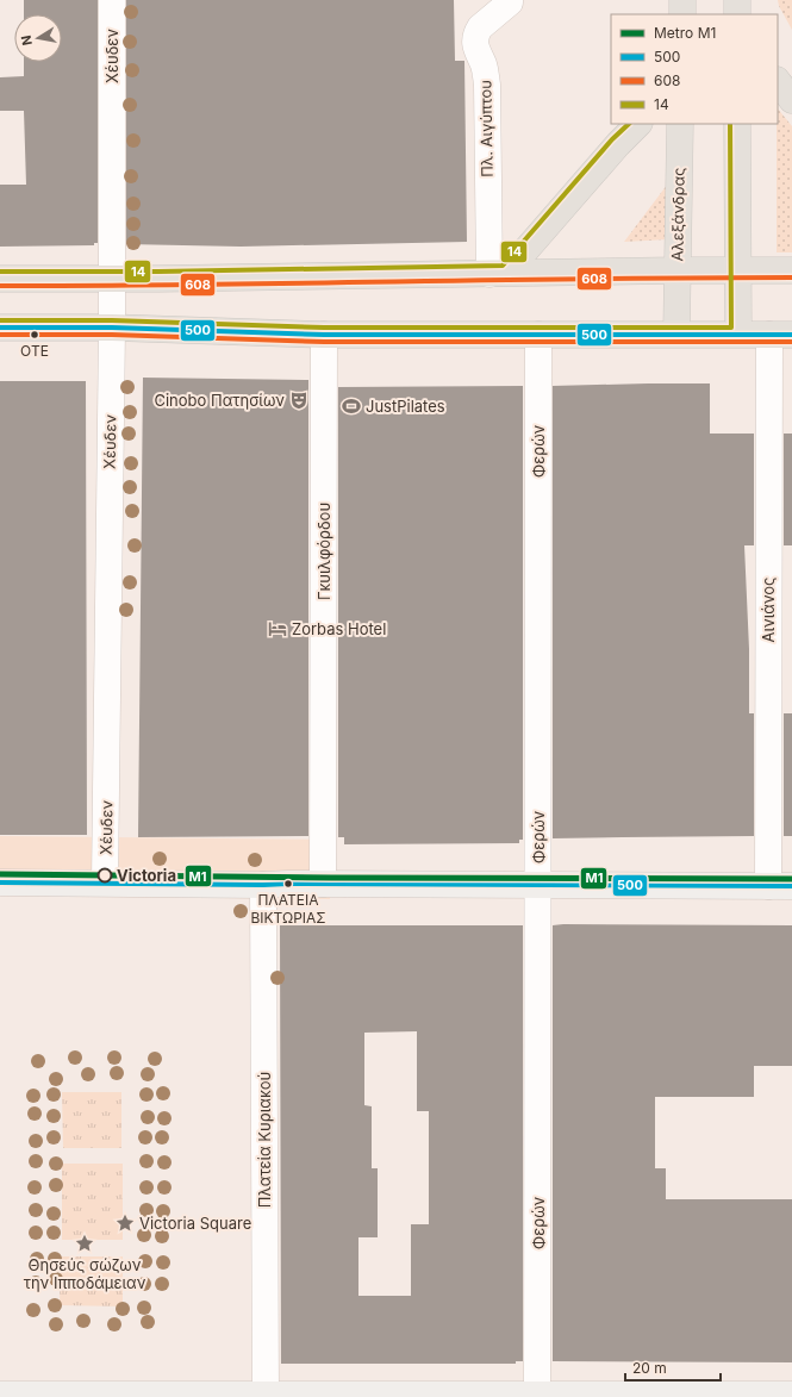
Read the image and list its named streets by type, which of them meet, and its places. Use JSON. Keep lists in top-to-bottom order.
{
  "streets": {
    "main road": ["Αλεξάνδρας"],
    "street": [
      "Χέυδεν",
      "Πλ. Αιγύπτου",
      "Φερών",
      "Γκυιλφόρδου",
      "Αινιάνος",
      "Πλατεία Κυριακού"
    ]
  },
  "places": {
    "other": ["ΟΤΕ", "Victoria", "ΠΛΑΤΕΙΑ ΒΙΚΤΩΡΙΑΣ"],
    "theatre": ["Cinobo Πατησίων"],
    "sports": ["JustPilates"],
    "hotel": ["Zorbas Hotel"],
    "place": ["Victoria Square", "Θησεύς σώζων την Ιπποδάμειαν"]
  },
  "lines": [
    "transit line 14",
    "transit line 608",
    "transit line 500",
    "metro line Μ1"
  ],
  "legend": [
    "Metro Μ1",
    "500",
    "608",
    "14"
  ],
  "scale_bar": "20 m",
  "north": "left"
}
